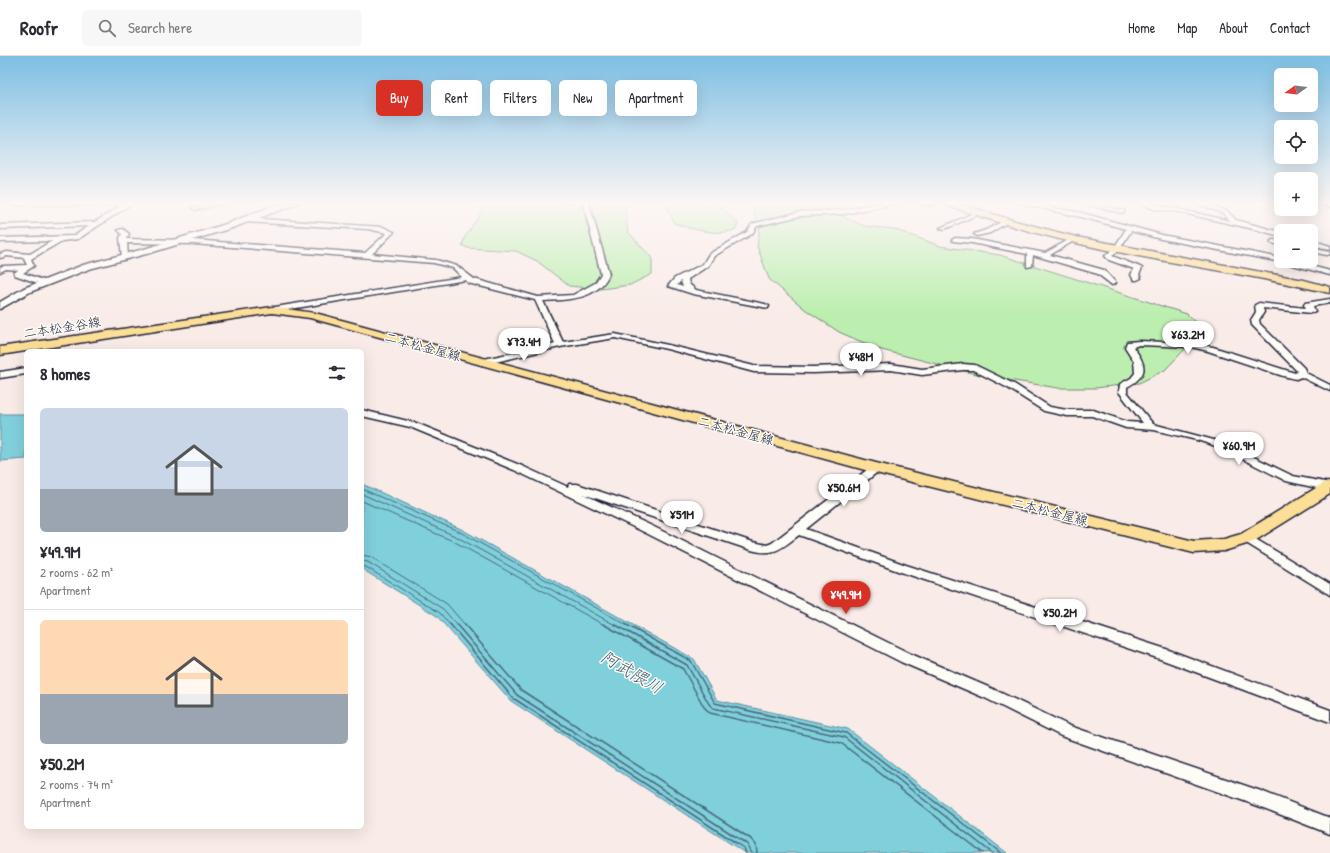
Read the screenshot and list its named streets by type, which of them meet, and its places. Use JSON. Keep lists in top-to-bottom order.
{
  "streets": {
    "main road": ["二本松金谷線", "二本松金屋線"]
  },
  "crossings": [
    ["二本松金谷線", "二本松金屋線"]
  ],
  "water": ["阿武隈川"],
  "north": "left",
  "page": {
    "header": "Roofr",
    "search": "Search here",
    "nav": [
      "Home",
      "Map",
      "About",
      "Contact"
    ],
    "map_buttons": ["+", "−"],
    "chip": [
      "Buy",
      "Rent",
      "Filters",
      "New",
      "Apartment"
    ],
    "price": [
      "¥63.2M",
      "¥73.4M",
      "¥48M",
      "¥60.9M",
      "¥50.6M",
      "¥51M",
      "¥49.9M",
      "¥50.2M"
    ],
    "heading": "8 homes",
    "list": [
      {
        "name": "¥49.9M",
        "note": "2 rooms · 62 m² · Apartment"
      },
      {
        "name": "¥50.2M",
        "note": "2 rooms · 74 m² · Apartment"
      }
    ]
  }
}
